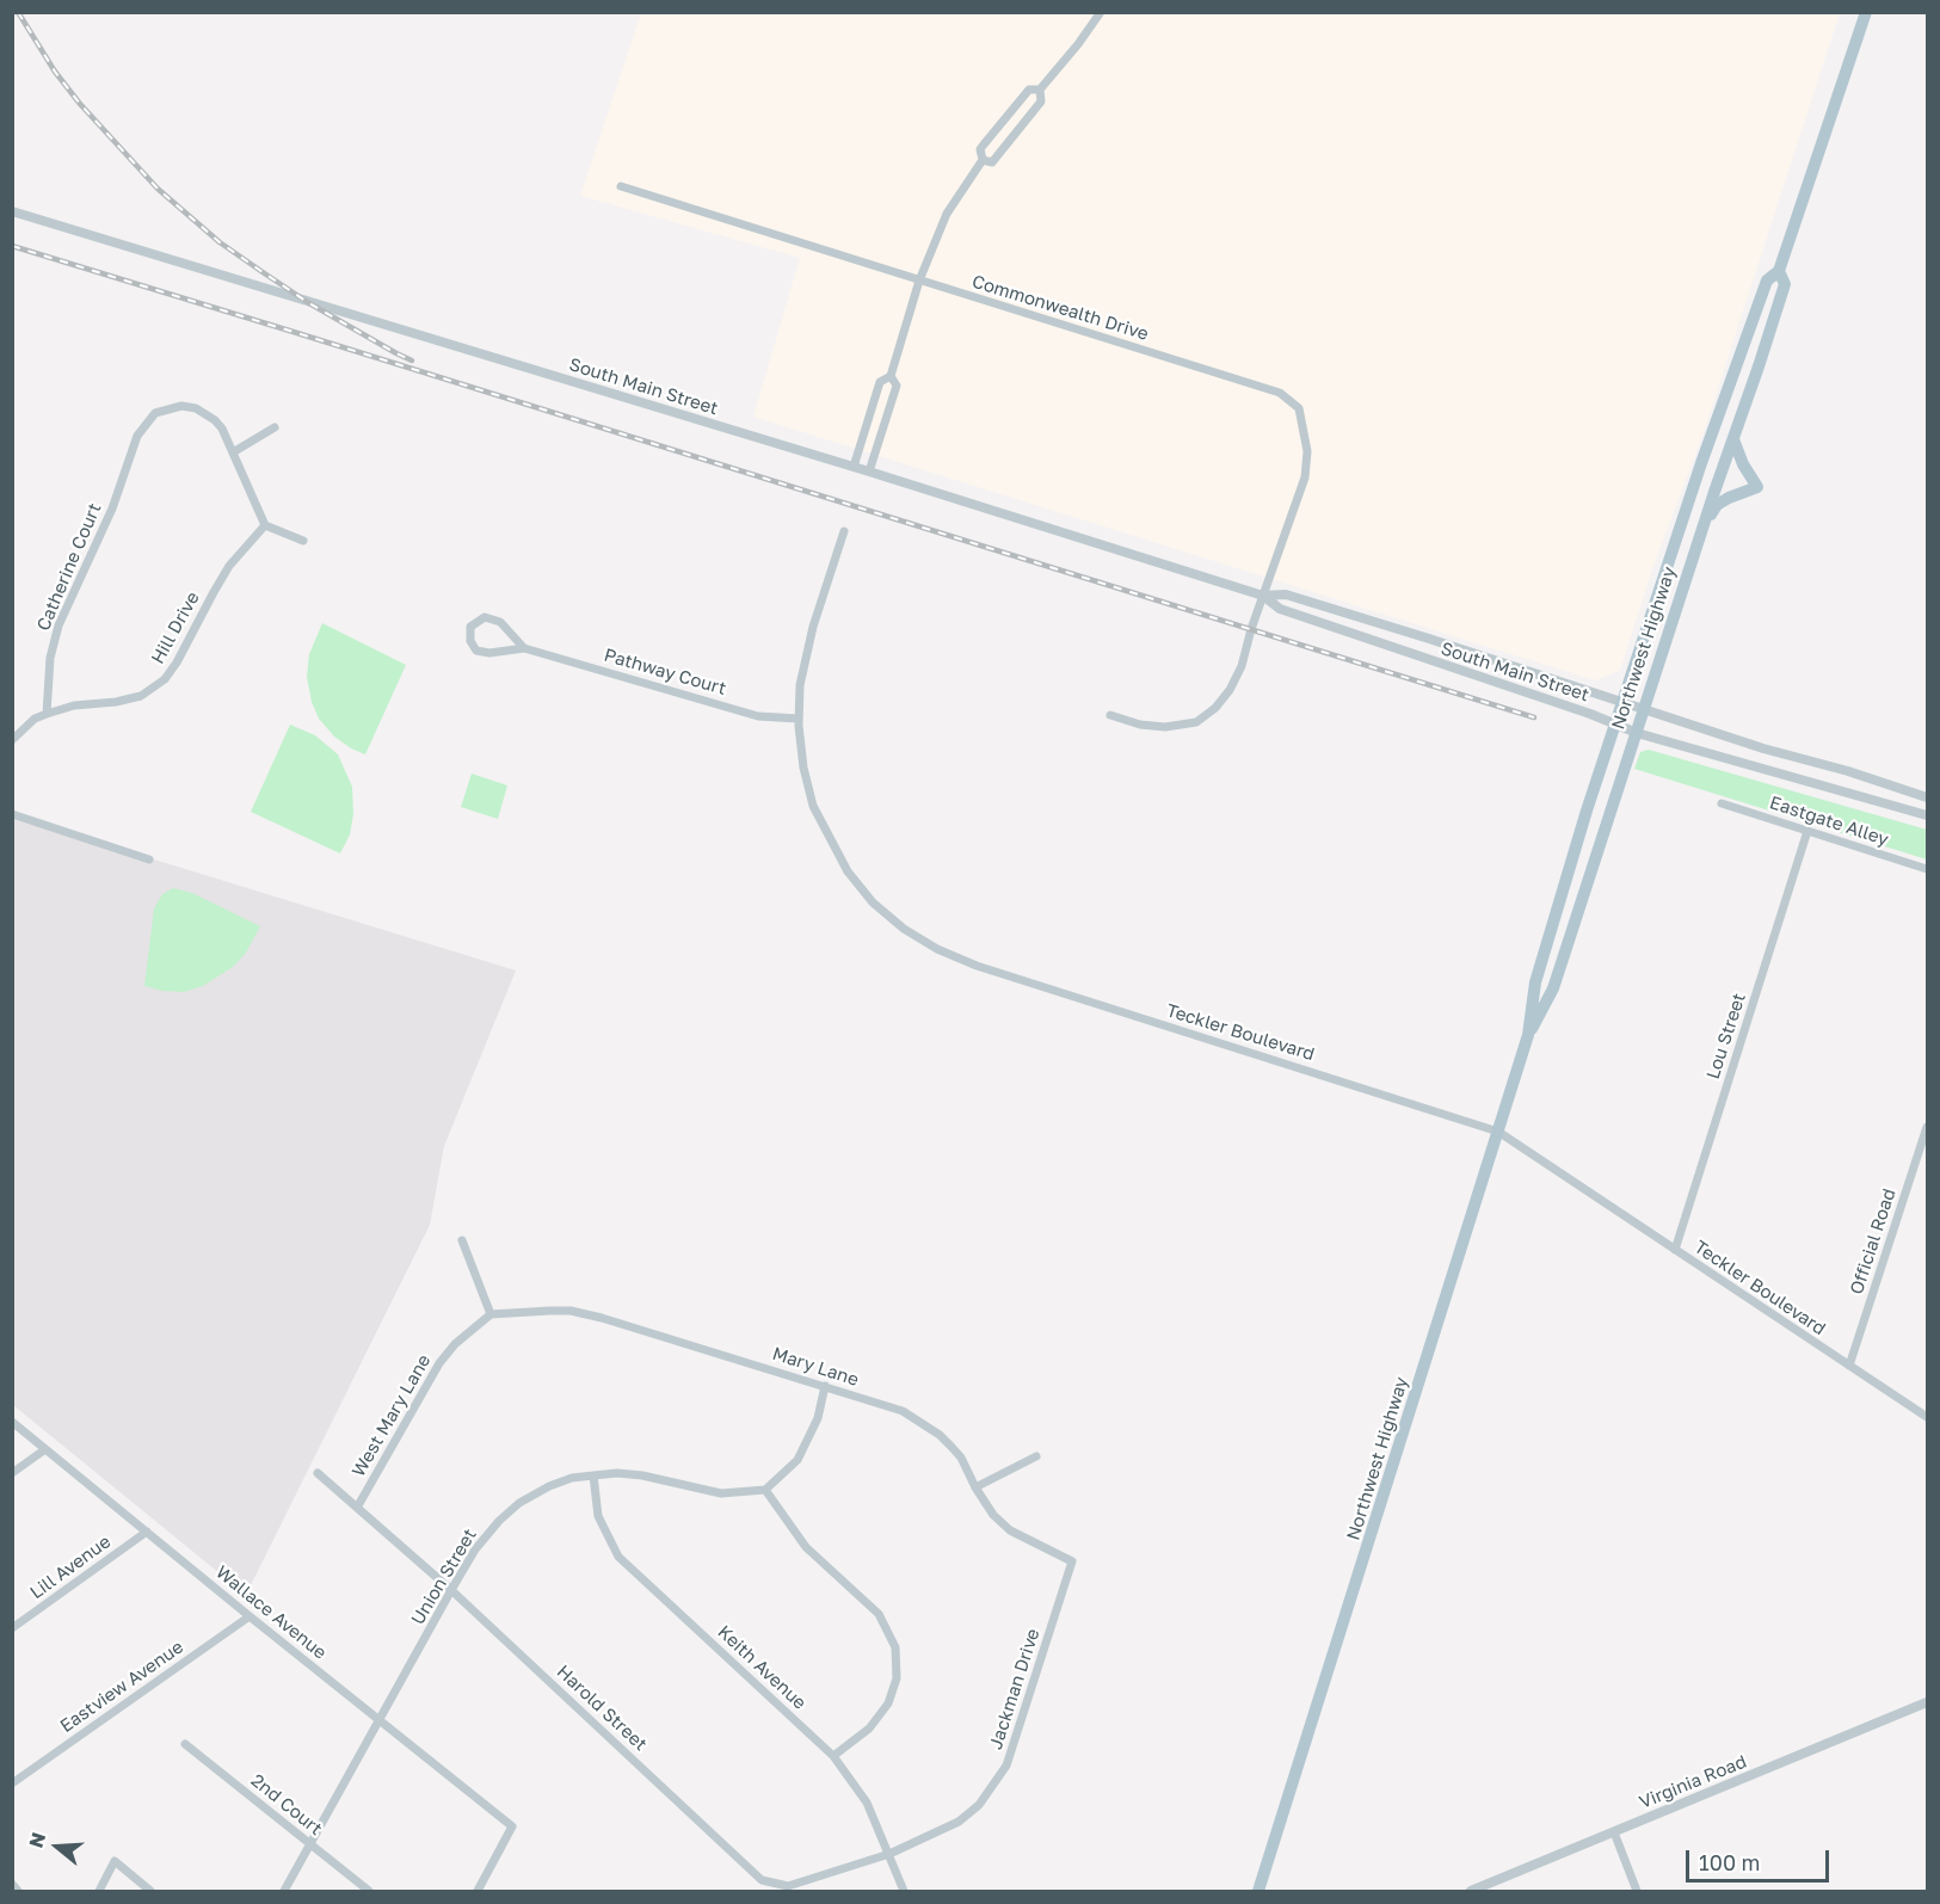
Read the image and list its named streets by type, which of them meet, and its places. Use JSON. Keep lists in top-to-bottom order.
{
  "streets": {
    "main road": ["Northwest Highway"],
    "street": [
      "Commonwealth Drive",
      "South Main Street",
      "Catherine Court",
      "Hill Drive",
      "Pathway Court",
      "Eastgate Alley",
      "Teckler Boulevard",
      "Lou Street",
      "Official Road",
      "Mary Lane",
      "West Mary Lane",
      "Lill Avenue",
      "Union Street",
      "Wallace Avenue",
      "Keith Avenue",
      "Eastview Avenue",
      "Jackman Drive",
      "Harold Street",
      "Virginia Road",
      "2nd Court"
    ]
  },
  "crossings": [
    ["Commonwealth Drive", "South Main Street"],
    ["South Main Street", "Northwest Highway"],
    ["Catherine Court", "Hill Drive"],
    ["Northwest Highway", "Teckler Boulevard"],
    ["Pathway Court", "Teckler Boulevard"],
    ["Eastgate Alley", "Lou Street"],
    ["Teckler Boulevard", "Lou Street"],
    ["Teckler Boulevard", "Official Road"],
    ["Mary Lane", "West Mary Lane"],
    ["Mary Lane", "Jackman Drive"],
    ["West Mary Lane", "Harold Street"],
    ["Lill Avenue", "Wallace Avenue"],
    ["Union Street", "Wallace Avenue"],
    ["Union Street", "Keith Avenue"],
    ["Union Street", "Harold Street"],
    ["Union Street", "2nd Court"],
    ["Wallace Avenue", "Eastview Avenue"],
    ["Keith Avenue", "Jackman Drive"],
    ["Keith Avenue", "Harold Street"],
    ["Jackman Drive", "Harold Street"]
  ],
  "scale_bar": "100 m",
  "north": "left"
}
